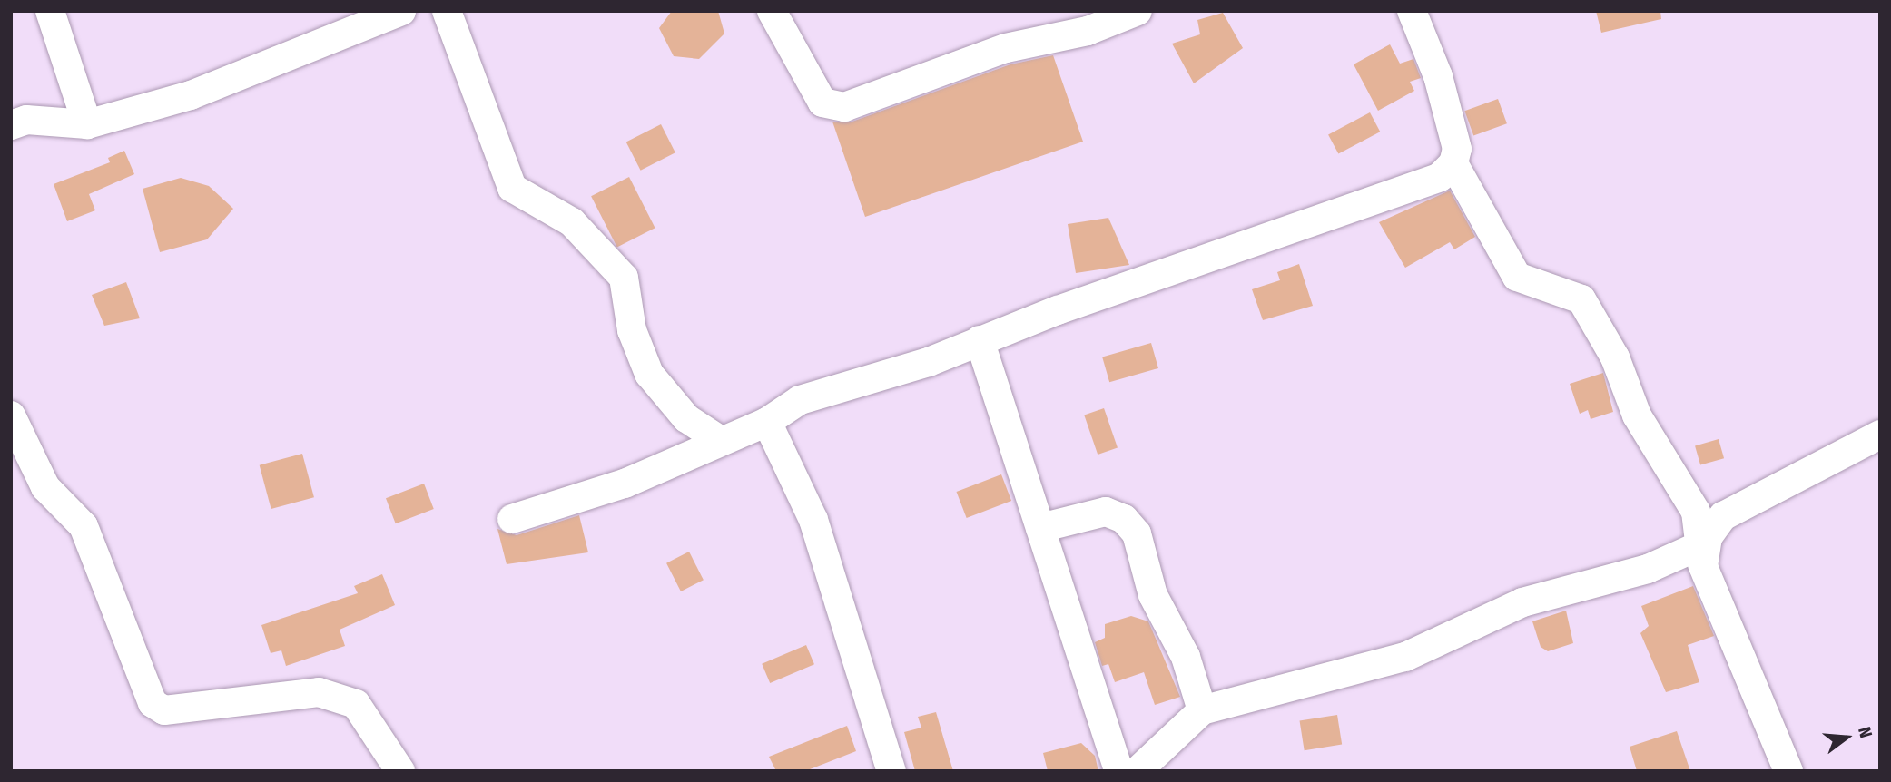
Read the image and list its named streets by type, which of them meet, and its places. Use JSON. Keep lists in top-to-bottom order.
{
  "north": "right"
}
